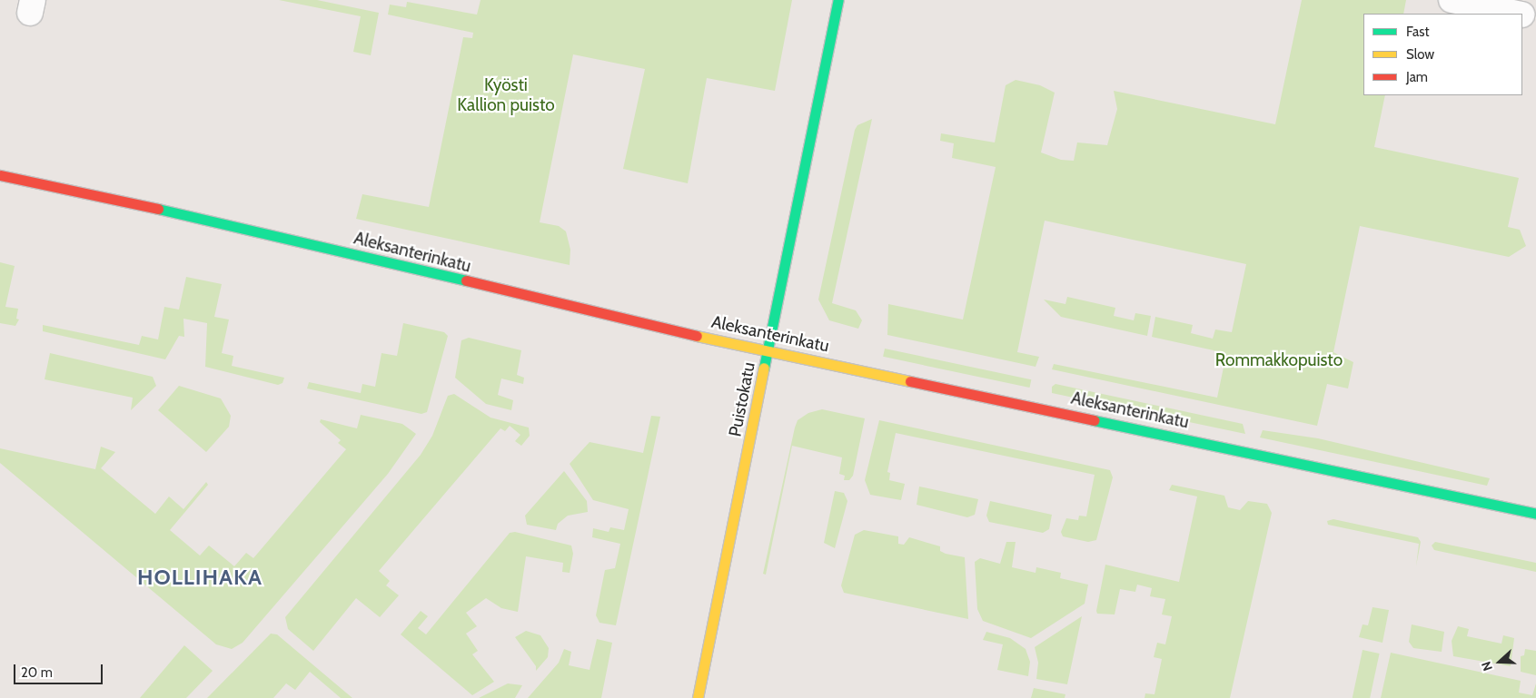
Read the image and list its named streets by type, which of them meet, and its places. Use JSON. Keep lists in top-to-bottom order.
{
  "streets": {
    "main road": ["Aleksanterinkatu", "Puistokatu"]
  },
  "crossings": [
    ["Aleksanterinkatu", "Puistokatu"]
  ],
  "districts": ["HOLLIHAKA"],
  "parks": ["Kyösti Kallion puisto", "Rommakkopuisto"],
  "legend": ["Fast", "Slow", "Jam"],
  "scale_bar": "20 m",
  "north": "left"
}
